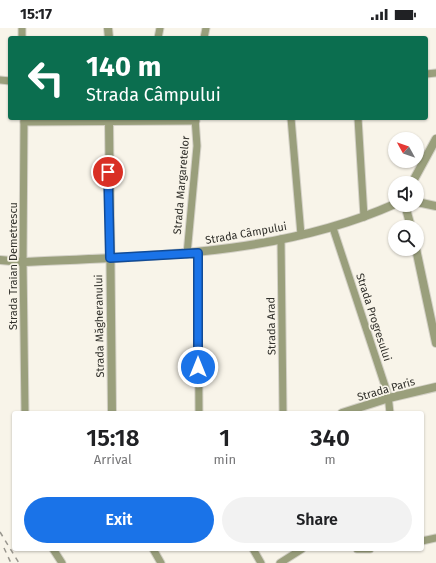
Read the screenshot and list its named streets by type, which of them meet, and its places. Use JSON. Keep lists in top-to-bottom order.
{
  "streets": {
    "street": [
      "Strada Margaretelor",
      "Strada Câmpului",
      "Strada Traian Demetrescu",
      "Strada Progresului",
      "Strada Măgheranului",
      "Strada Arad",
      "Strada Paris"
    ]
  },
  "crossings": [
    ["Strada Margaretelor", "Strada Câmpului"],
    ["Strada Câmpului", "Strada Traian Demetrescu"],
    ["Strada Câmpului", "Strada Progresului"],
    ["Strada Câmpului", "Strada Măgheranului"],
    ["Strada Câmpului", "Strada Arad"],
    ["Strada Progresului", "Strada Paris"]
  ],
  "north": "top left",
  "page": {
    "status": "15:17",
    "turn": ["140 m", "Strada Câmpului"],
    "eta": [
      "15:18",
      "Arrival",
      "1",
      "min",
      "340",
      "m"
    ],
    "buttons": ["Exit", "Share"]
  }
}
